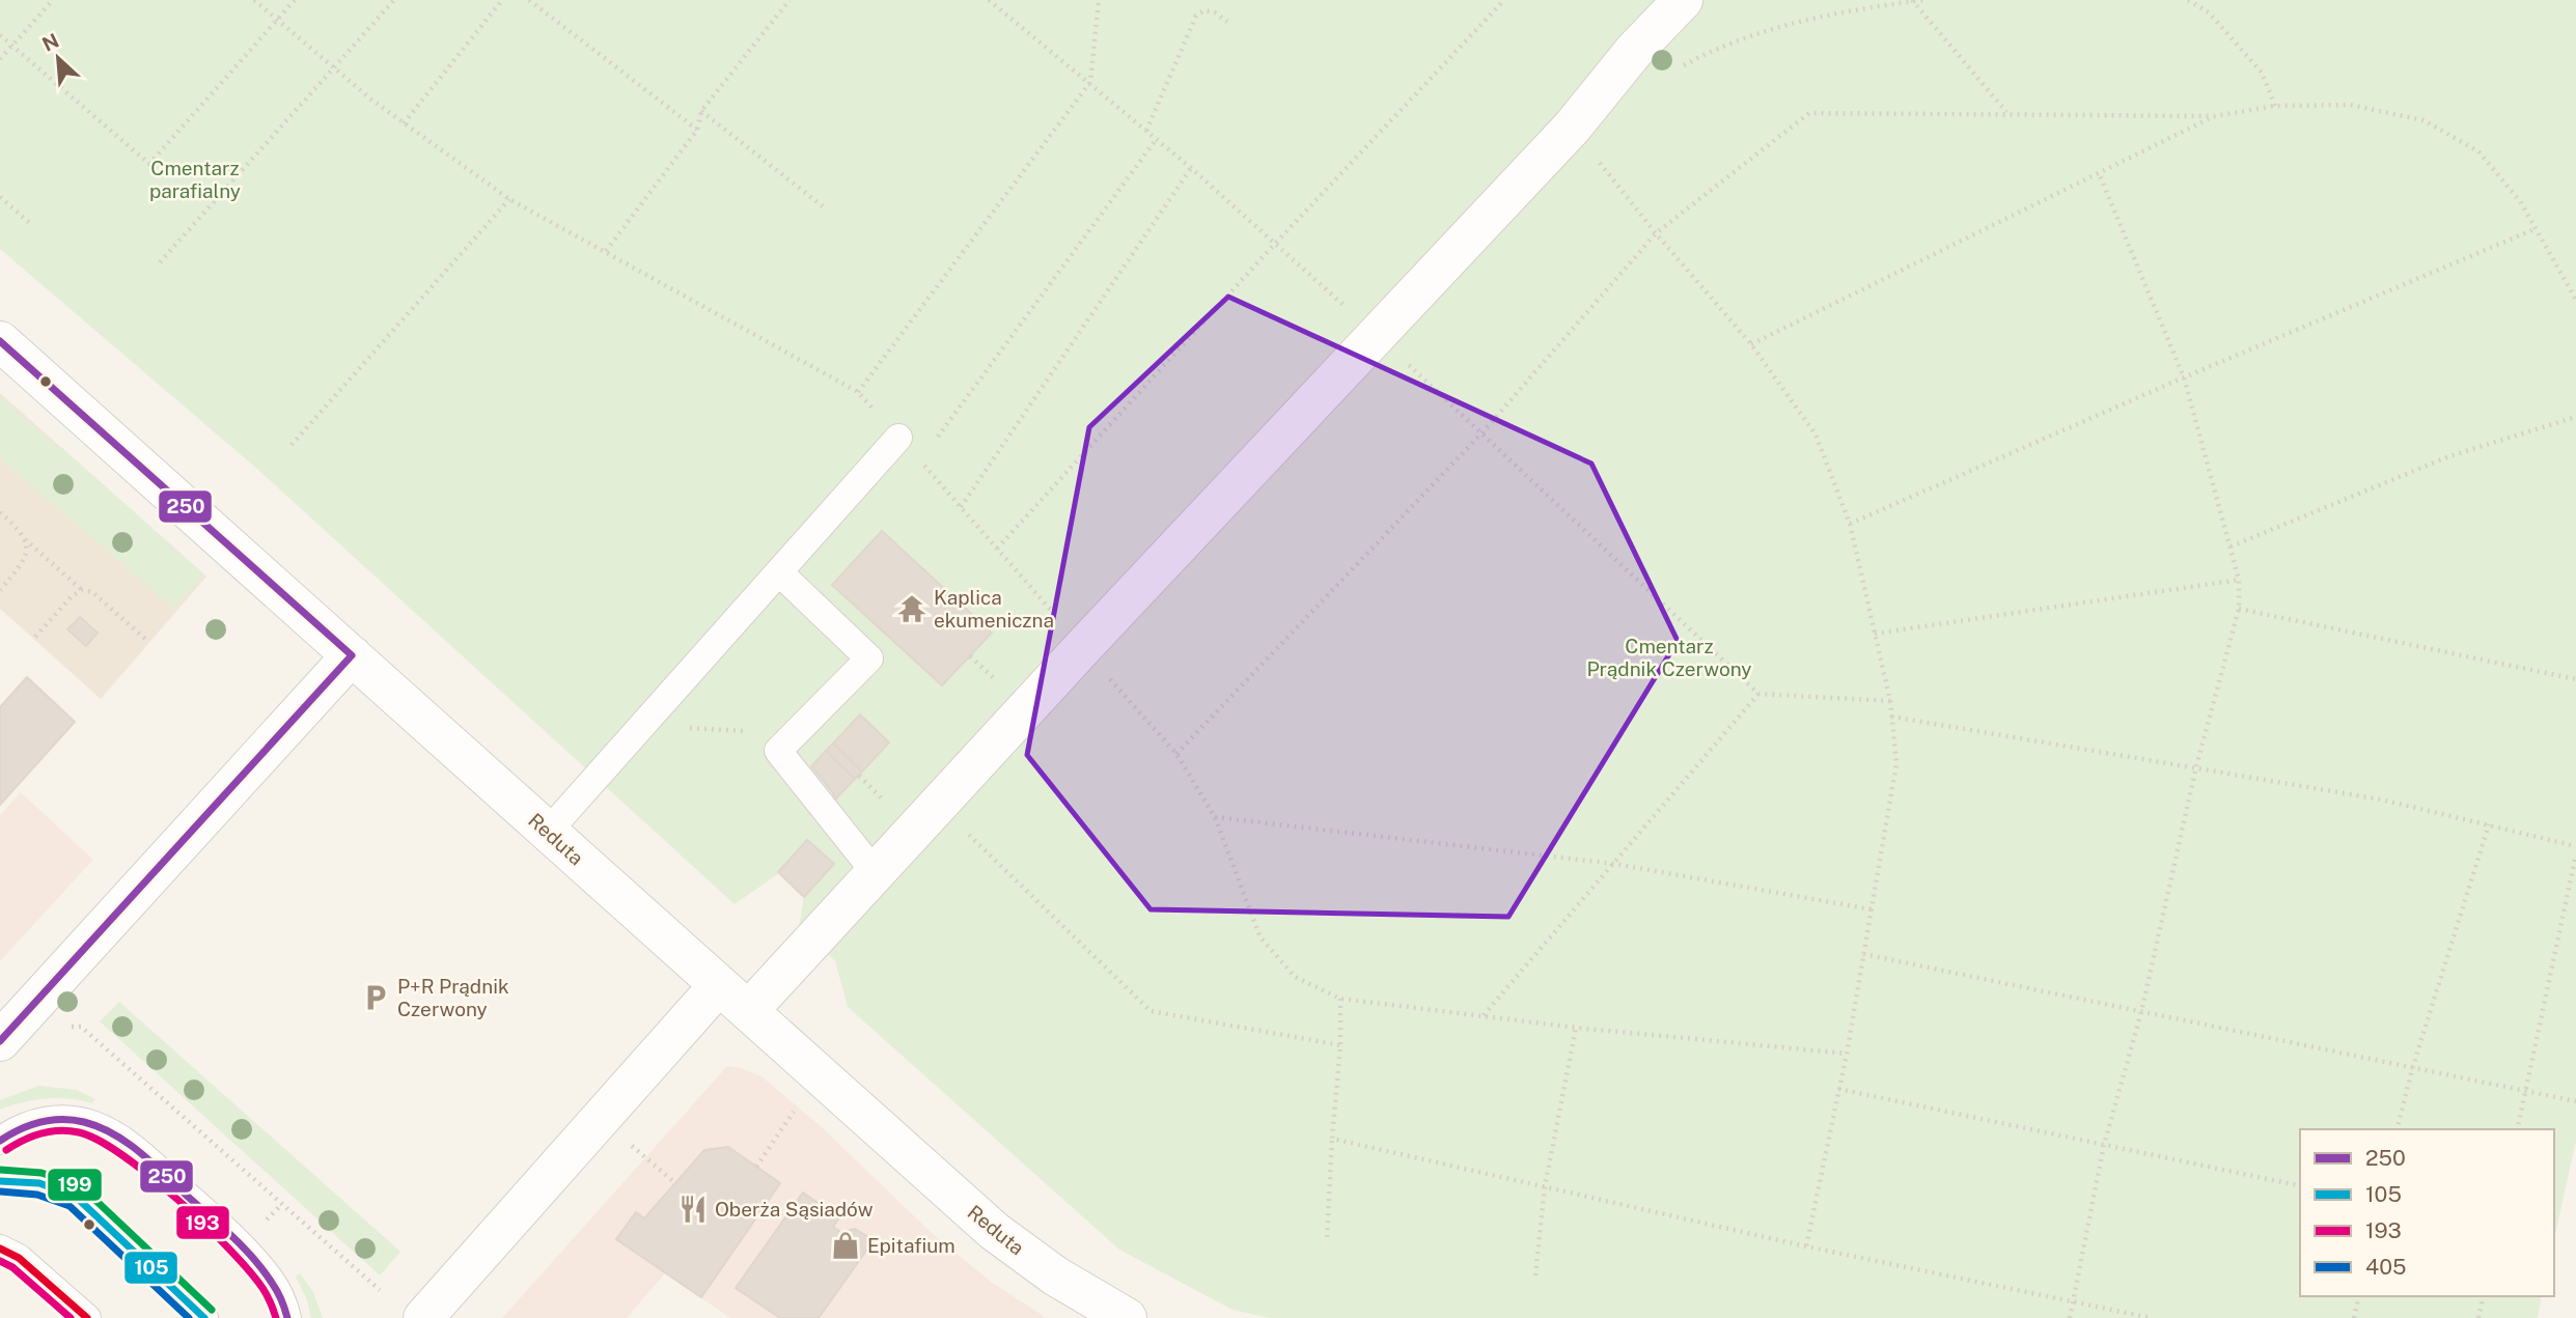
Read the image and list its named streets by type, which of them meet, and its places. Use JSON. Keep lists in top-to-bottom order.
{
  "streets": {
    "street": ["Reduta"]
  },
  "parks": ["Cmentarz parafialny", "Cmentarz Prądnik Czerwony"],
  "places": {
    "temple": ["Kaplica ekumeniczna"],
    "parking": ["P+R Prądnik Czerwony"],
    "restaurant": ["Oberża Sąsiadów"],
    "shop": ["Epitafium"]
  },
  "lines": [
    "transit line 250",
    "transit line 193",
    "transit line 199",
    "transit line 105",
    "transit line 405"
  ],
  "legend": [
    "250",
    "105",
    "193",
    "405"
  ],
  "north": "top left"
}
